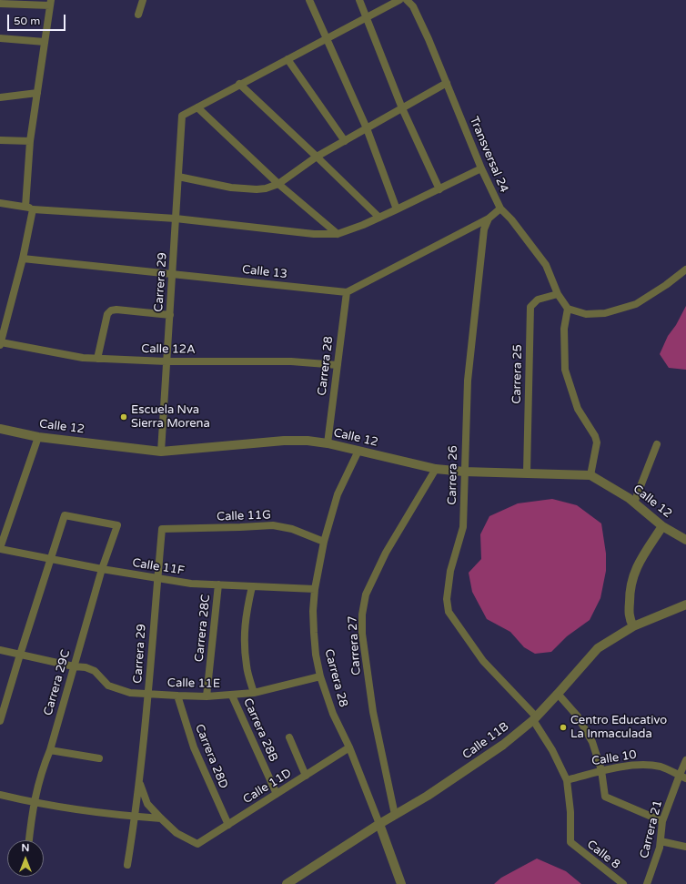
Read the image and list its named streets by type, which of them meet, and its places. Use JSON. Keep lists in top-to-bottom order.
{
  "streets": {
    "street": [
      "Transversal 24",
      "Calle 13",
      "Carrera 29",
      "Calle 12A",
      "Carrera 28",
      "Carrera 25",
      "Calle 12",
      "Carrera 26",
      "Calle 11G",
      "Calle 11F",
      "Carrera 28C",
      "Carrera 27",
      "Carrera 29C",
      "Calle 11E",
      "Carrera 28B",
      "Calle 11B",
      "Carrera 28D",
      "Calle 10",
      "Calle 11D",
      "Carrera 21",
      "Calle 8"
    ]
  },
  "crossings": [
    ["Transversal 24", "Carrera 25"],
    ["Calle 13", "Carrera 29"],
    ["Calle 13", "Carrera 28"],
    ["Carrera 29", "Calle 12A"],
    ["Carrera 29", "Calle 12"],
    ["Carrera 29", "Calle 11G"],
    ["Carrera 29", "Calle 11F"],
    ["Carrera 29", "Calle 11E"],
    ["Carrera 29", "Calle 11D"],
    ["Calle 12A", "Carrera 28"],
    ["Carrera 28", "Calle 12"],
    ["Carrera 28", "Calle 11G"],
    ["Carrera 28", "Calle 11F"],
    ["Carrera 28", "Calle 11E"],
    ["Carrera 28", "Calle 11B"],
    ["Carrera 28", "Calle 11D"],
    ["Carrera 25", "Calle 12"],
    ["Calle 12", "Carrera 26"],
    ["Calle 12", "Carrera 27"],
    ["Carrera 26", "Calle 11B"],
    ["Carrera 26", "Calle 10"],
    ["Carrera 26", "Calle 8"],
    ["Calle 11F", "Carrera 28C"],
    ["Calle 11F", "Carrera 29C"],
    ["Calle 11F", "Carrera 28B"],
    ["Carrera 28C", "Calle 11E"],
    ["Carrera 27", "Calle 11B"],
    ["Carrera 29C", "Calle 11E"],
    ["Calle 11E", "Carrera 28B"],
    ["Calle 11E", "Carrera 28D"],
    ["Carrera 28B", "Calle 11D"],
    ["Carrera 28D", "Calle 11D"],
    ["Calle 10", "Carrera 21"]
  ],
  "places": ["Escuela Nva Sierra Morena", "Centro Educativo La Inmaculada"],
  "scale_bar": "50 m",
  "north": "top"
}
